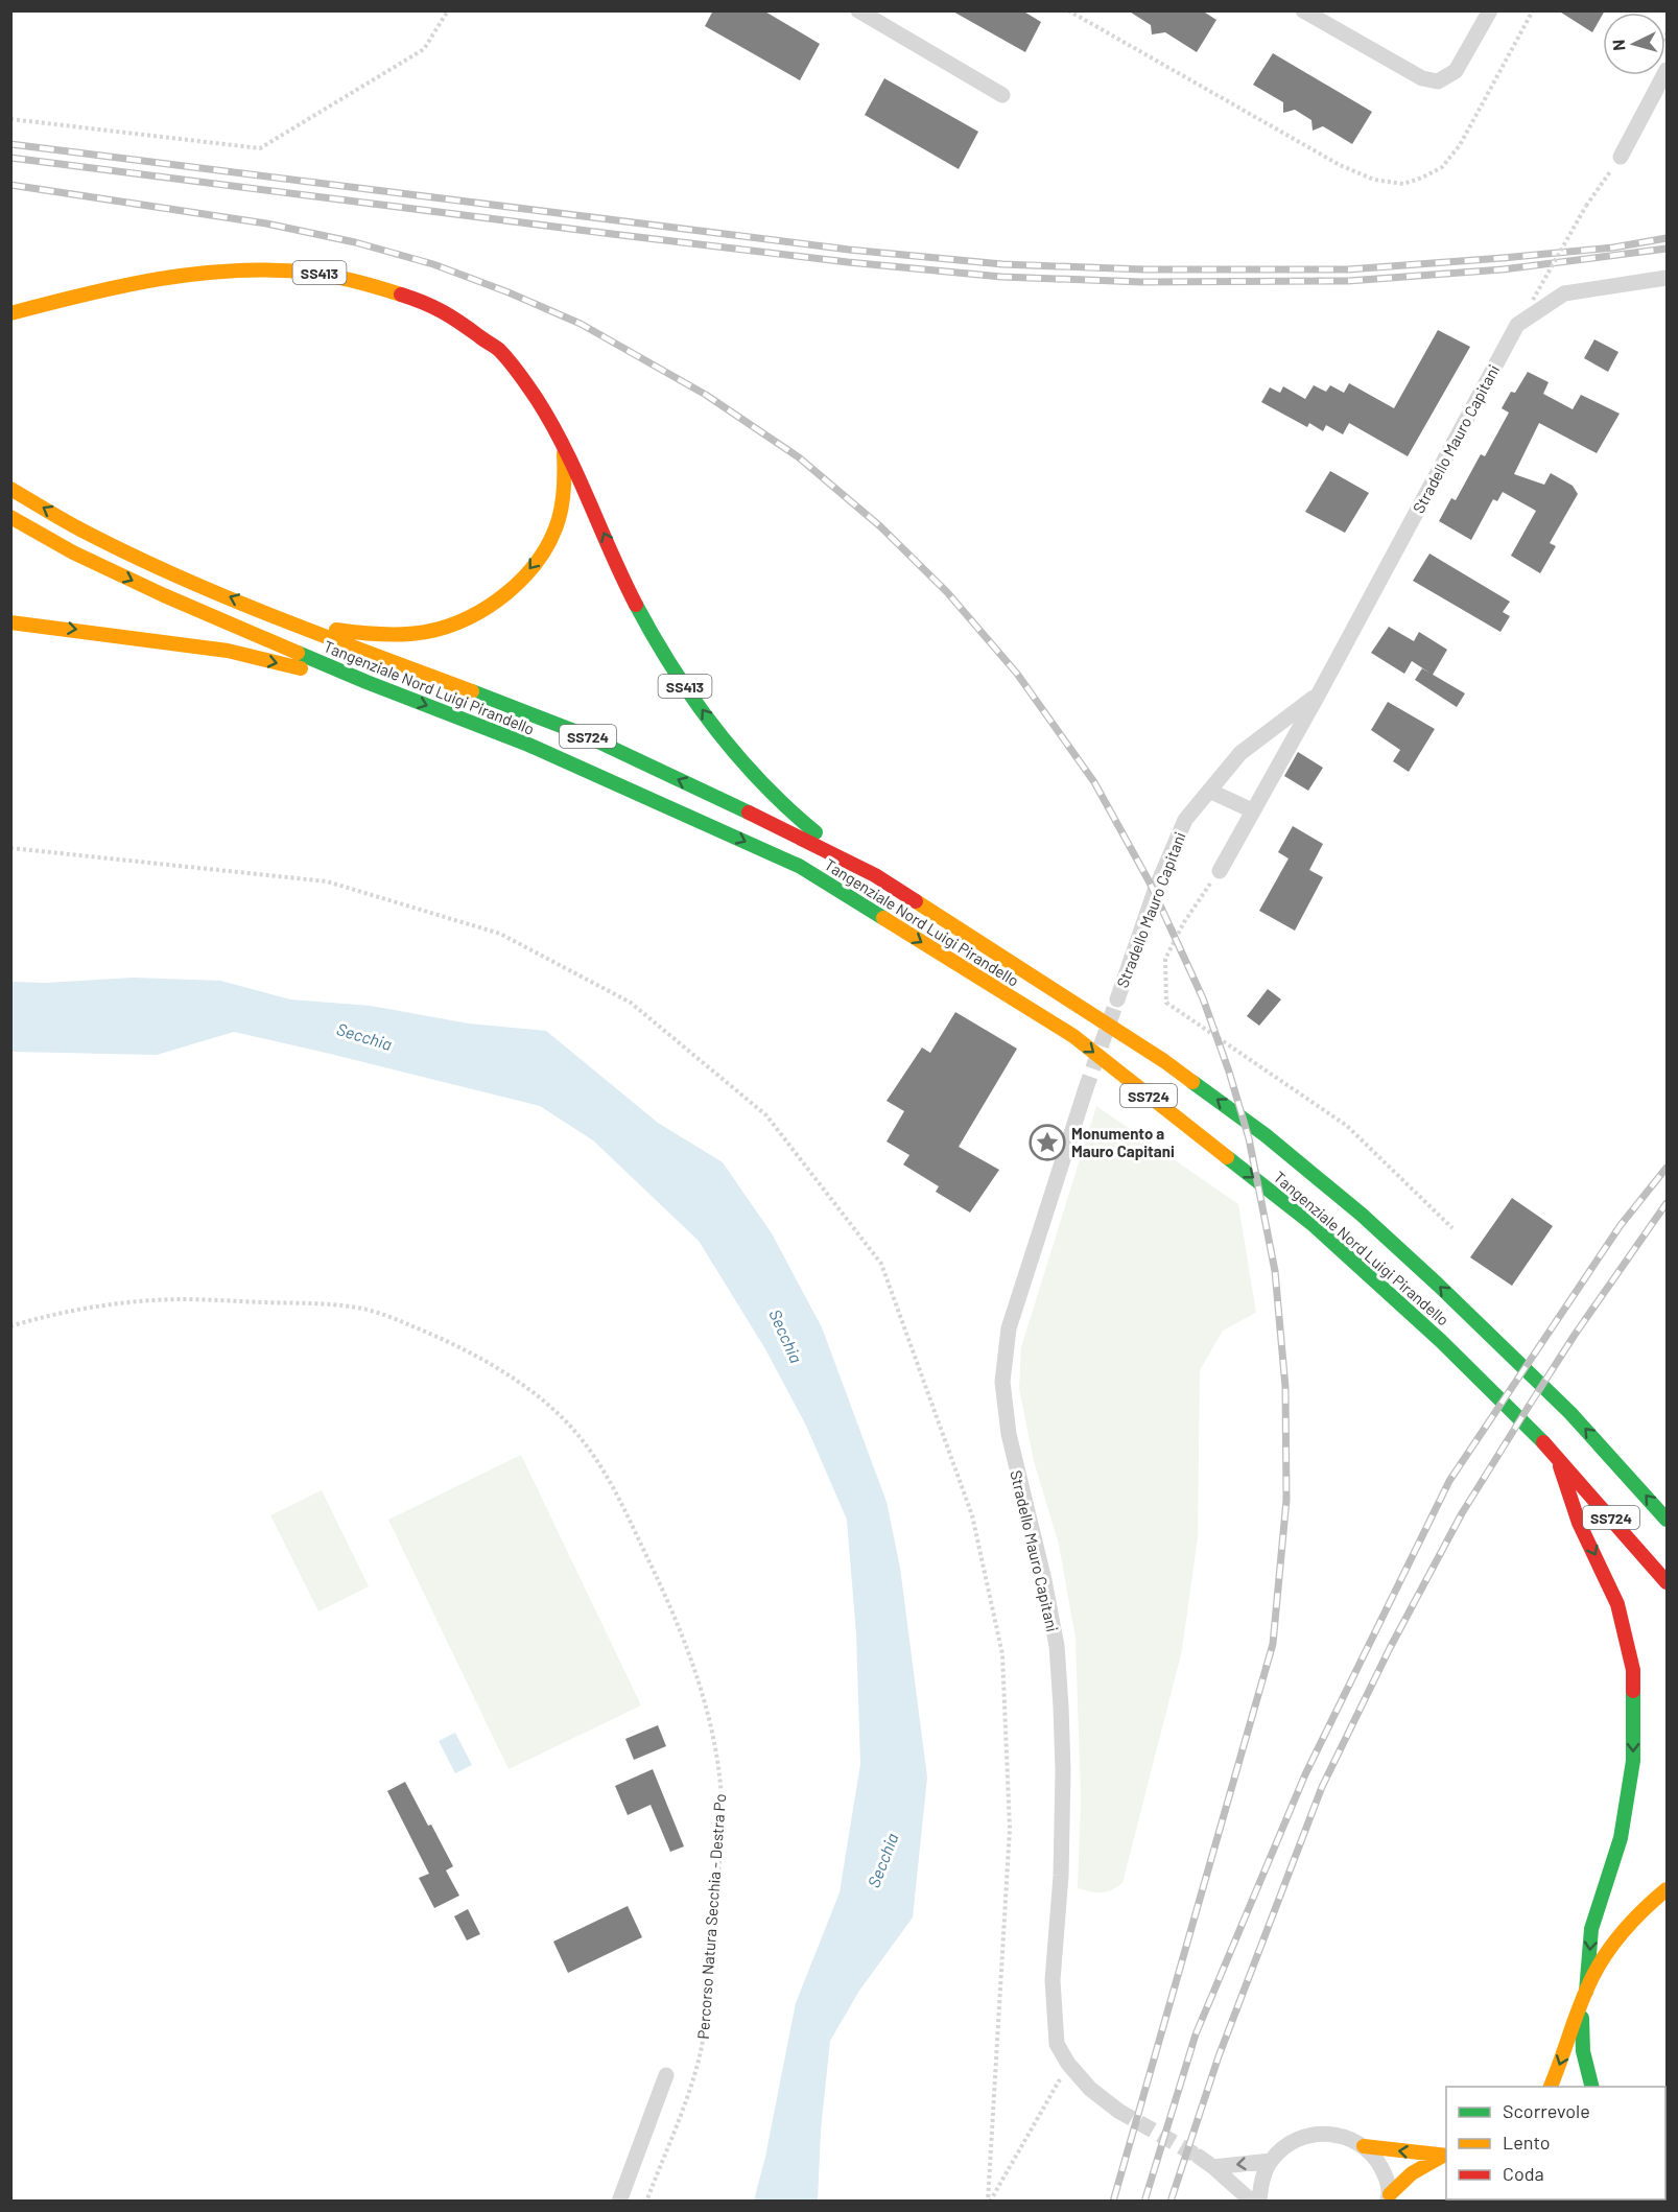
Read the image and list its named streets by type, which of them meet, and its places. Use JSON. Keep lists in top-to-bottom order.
{
  "streets": {
    "main road": ["SS413", "Tangenziale Nord Luigi Pirandello", "SS724"],
    "street": ["Stradello Mauro Capitani"],
    "path": ["Percorso Natura Secchia - Destra Po"]
  },
  "crossings": [
    ["SS413", "Tangenziale Nord Luigi Pirandello"]
  ],
  "water": ["Secchia"],
  "places": {
    "place": ["Monumento a Mauro Capitani"]
  },
  "legend": ["Scorrevole", "Lento", "Coda"],
  "north": "left"
}
